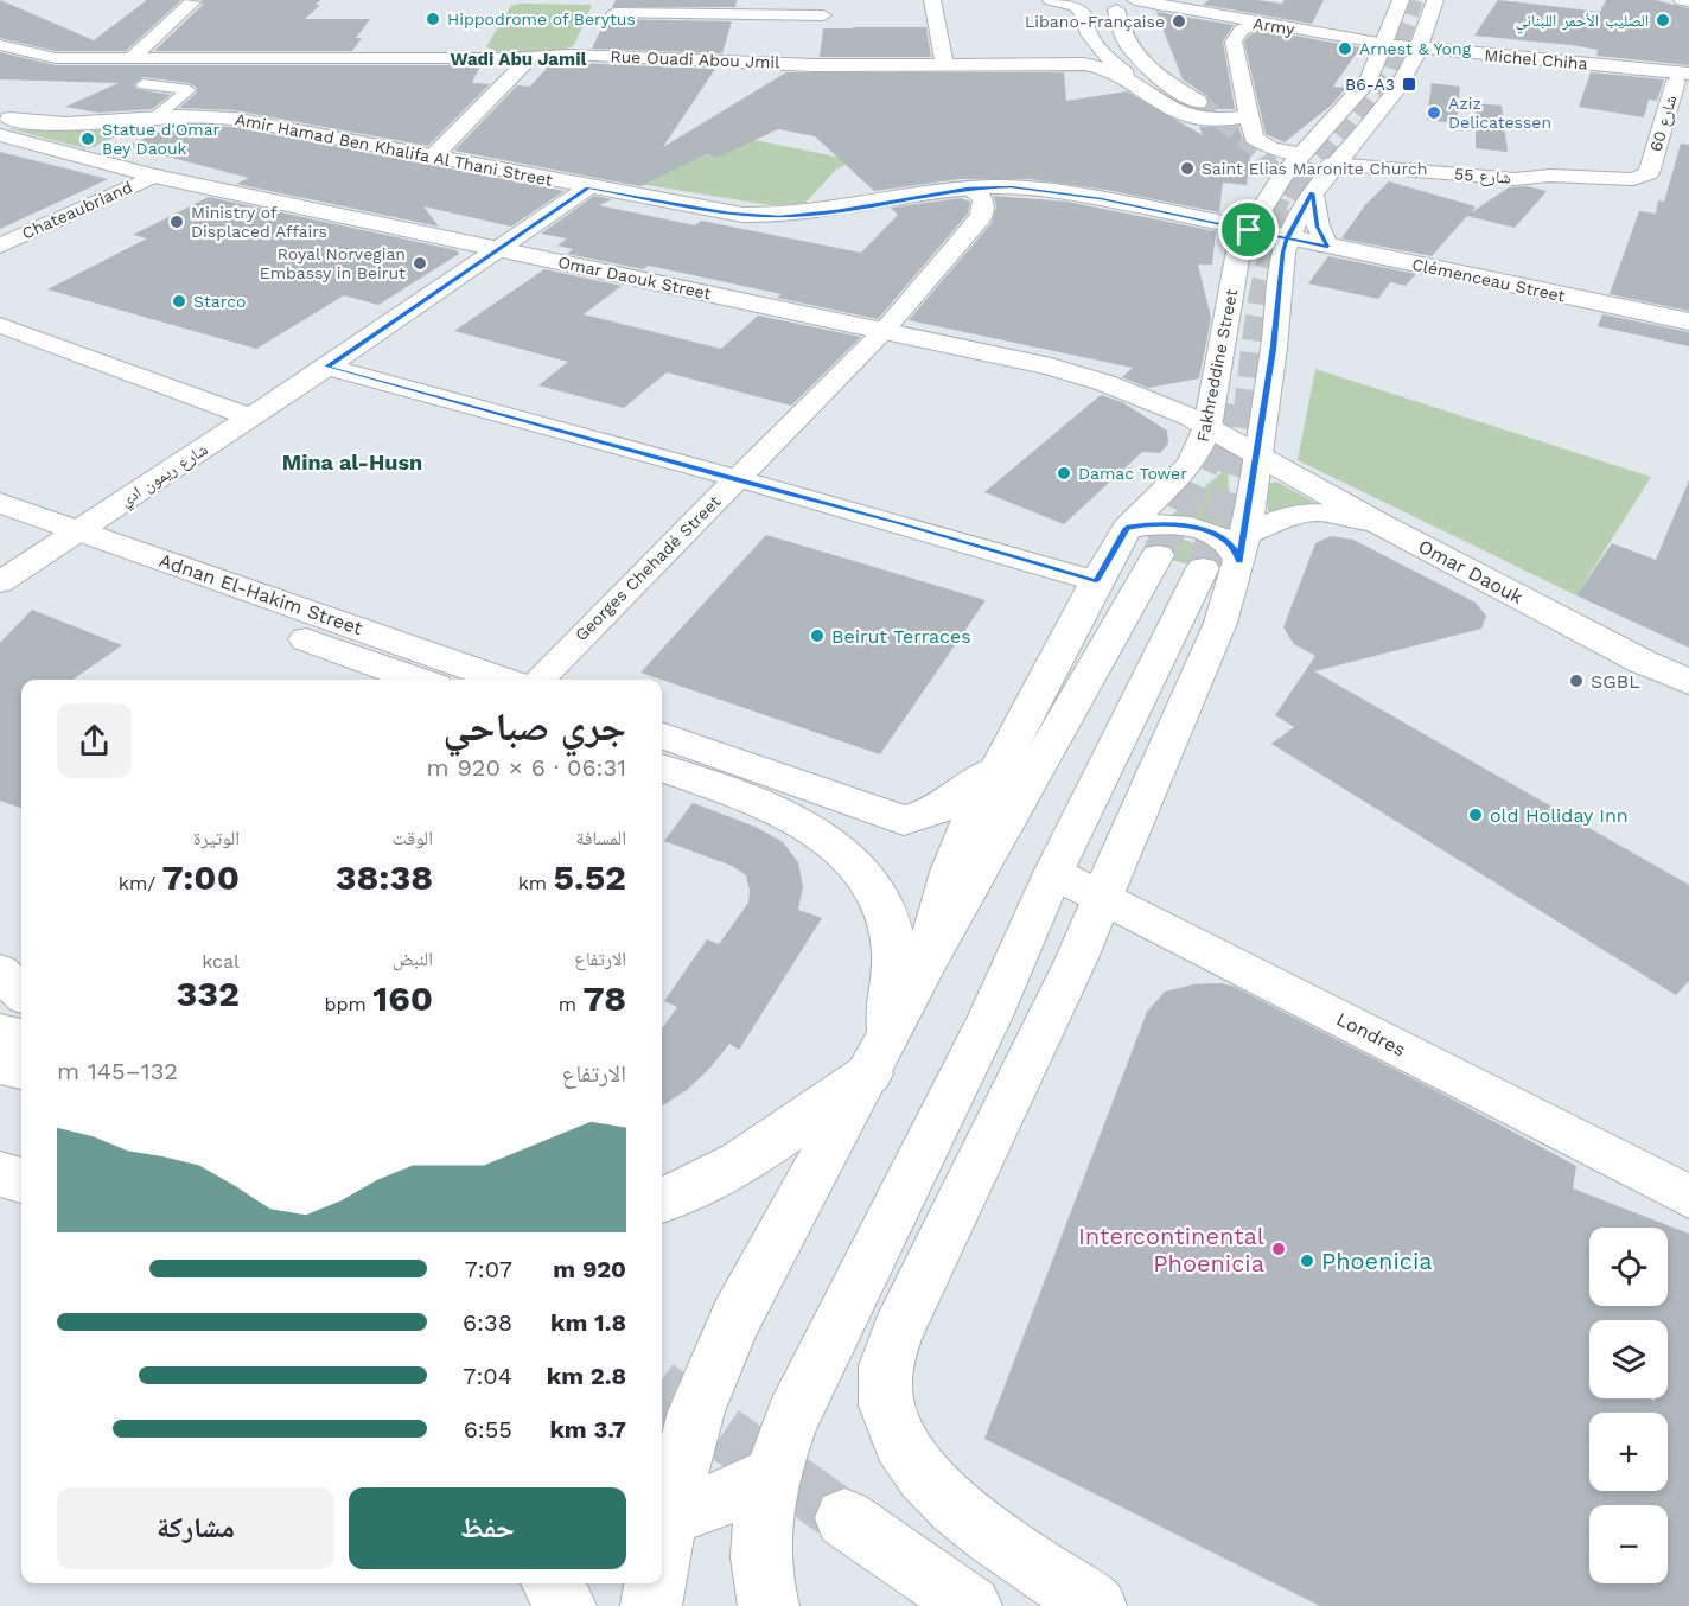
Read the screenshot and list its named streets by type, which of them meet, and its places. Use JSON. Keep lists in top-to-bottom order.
{
  "streets": {
    "main road": [
      "Michel Chiha",
      "Amir Hamad Ben Khalifa Al Thani Street",
      "Omar Daouk Street",
      "Clémenceau Street",
      "Fakhreddine Street",
      "Omar Daouk",
      "Adnan El-Hakim Street"
    ],
    "street": [
      "Army",
      "Rue Ouadi Abou Jmil",
      "شارع 60",
      "شارع 55",
      "Chateaubriand",
      "شارع ريمون ادي",
      "Georges Chehadé Street",
      "Londres"
    ]
  },
  "crossings": [
    ["Army", "Michel Chiha"],
    ["Army", "Fakhreddine Street"],
    ["Michel Chiha", "شارع 60"],
    ["Michel Chiha", "Fakhreddine Street"],
    ["شارع 60", "شارع 55"],
    ["Amir Hamad Ben Khalifa Al Thani Street", "Clémenceau Street"],
    ["Amir Hamad Ben Khalifa Al Thani Street", "Fakhreddine Street"],
    ["Amir Hamad Ben Khalifa Al Thani Street", "شارع ريمون ادي"],
    ["Amir Hamad Ben Khalifa Al Thani Street", "Georges Chehadé Street"],
    ["Chateaubriand", "Omar Daouk Street"],
    ["Omar Daouk Street", "Fakhreddine Street"],
    ["Omar Daouk Street", "شارع ريمون ادي"],
    ["Omar Daouk Street", "Georges Chehadé Street"],
    ["Omar Daouk Street", "Omar Daouk"],
    ["شارع ريمون ادي", "Adnan El-Hakim Street"]
  ],
  "districts": ["Wadi Abu Jamil", "Mina al-Husn"],
  "places": {
    "other": [
      "Hippodrome of Berytus",
      "الصليب الأحمر اللبناني",
      "Libano-Française",
      "Arnest & Yong",
      "Aziz Delicatessen",
      "Statue d'Omar Bey Daouk",
      "Saint Elias Maronite Church",
      "Ministry of Displaced Affairs",
      "Royal Norvegian Embassy in Beirut",
      "Starco",
      "Damac Tower",
      "Beirut Terraces",
      "SGBL",
      "old Holiday Inn",
      "Intercontinental Phoenicia",
      "Phoenicia"
    ],
    "transit": ["B6-A3"]
  },
  "page": {
    "heading": ["جري صباحي", "06:31 · 6 × 920 m"],
    "stats": [
      ["المسافة", "5.52 km"],
      ["الوقت", "38:38"],
      ["الوتيرة", "7:00 /km"],
      ["الارتفاع", "78 m"],
      ["النبض", "160 bpm"],
      ["kcal", "332"]
    ],
    "chart": ["الارتفاع", "132–145 m"],
    "map_buttons": ["+", "−"],
    "list": [
      {
        "name": "920 m",
        "note": "7:07"
      },
      {
        "name": "1.8 km",
        "note": "6:38"
      },
      {
        "name": "2.8 km",
        "note": "7:04"
      },
      {
        "name": "3.7 km",
        "note": "6:55"
      }
    ],
    "buttons": ["حفظ", "مشاركة"]
  }
}
